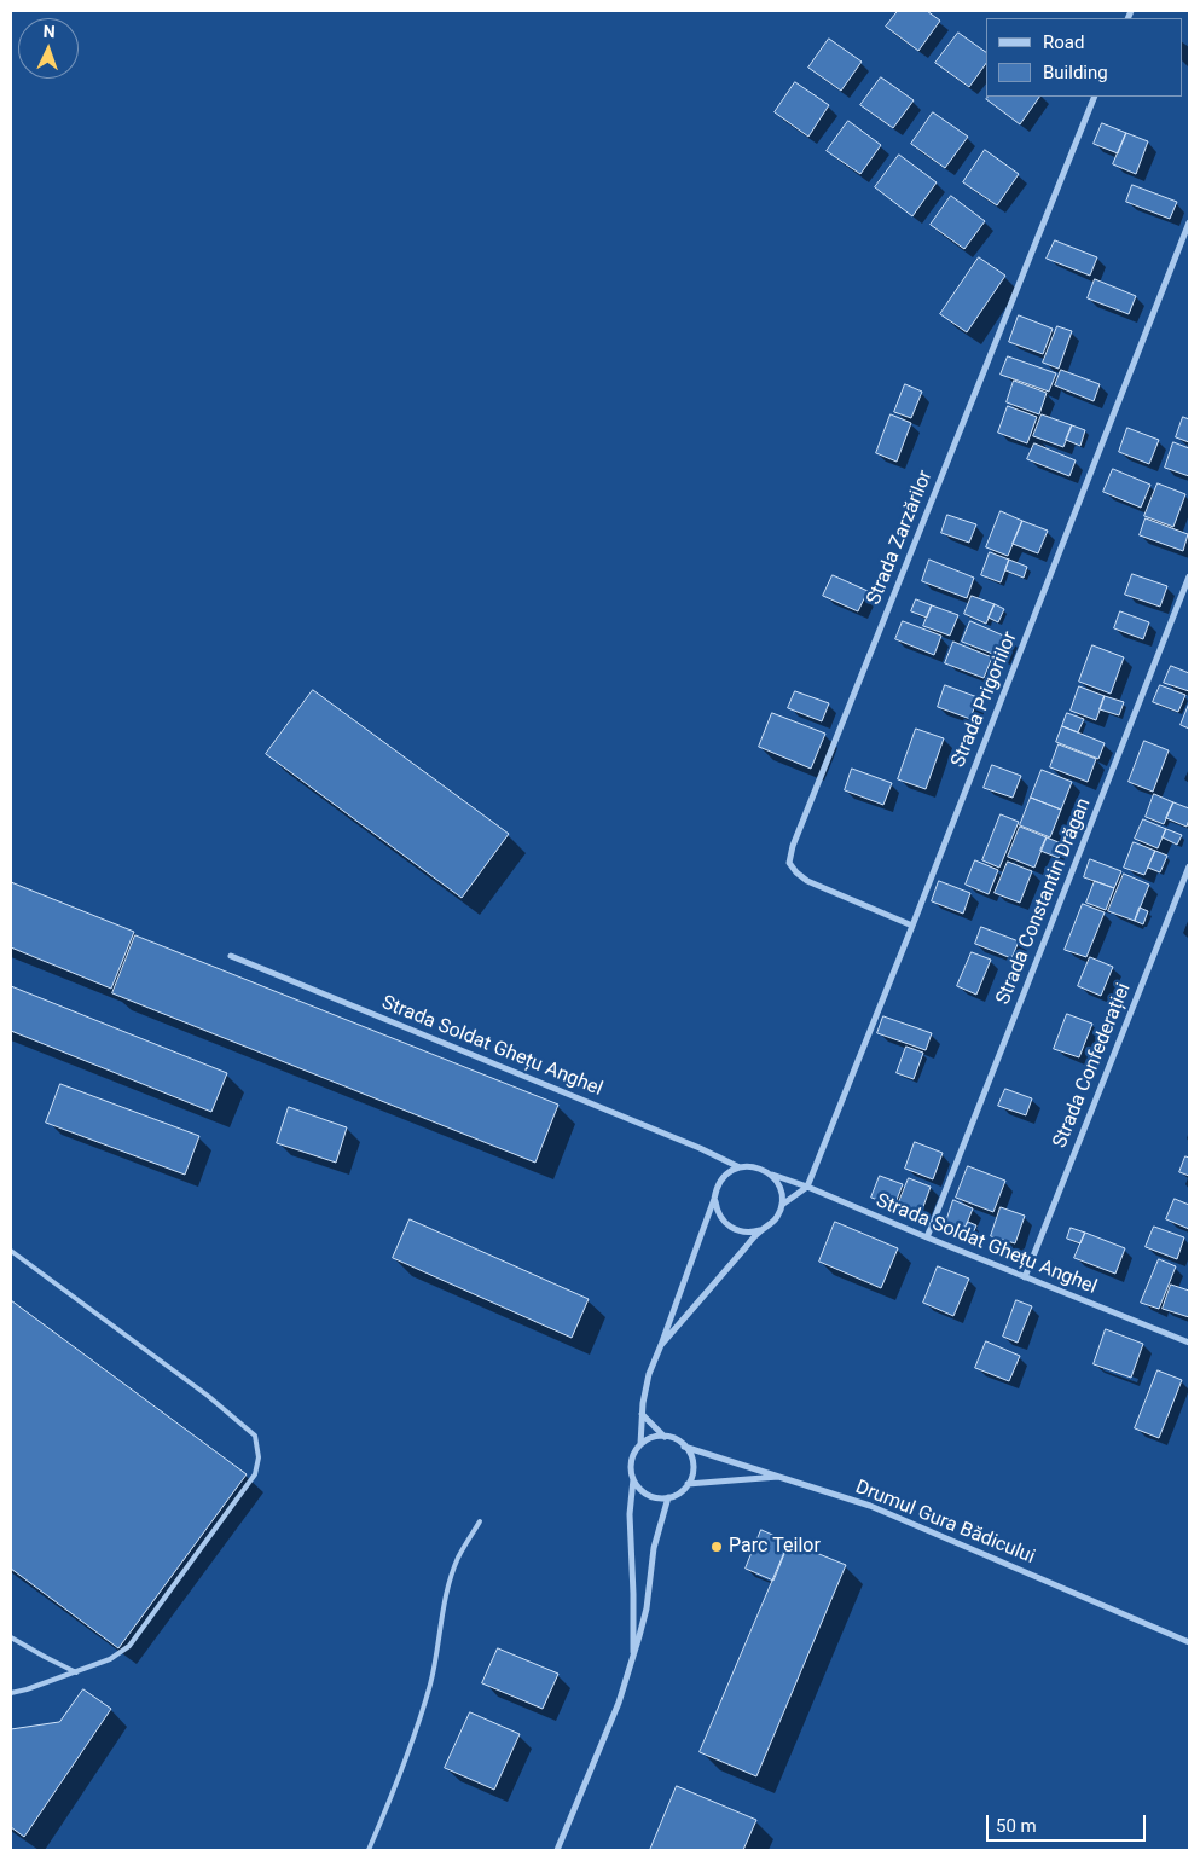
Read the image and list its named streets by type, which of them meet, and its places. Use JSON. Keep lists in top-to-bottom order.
{
  "streets": {
    "street": [
      "Strada Zarzărilor",
      "Strada Prigoriilor",
      "Strada Constantin Drăgan",
      "Strada Soldat Ghețu Anghel",
      "Strada Confederației",
      "Drumul Gura Bădicului"
    ]
  },
  "crossings": [
    ["Strada Zarzărilor", "Strada Prigoriilor"],
    ["Strada Prigoriilor", "Strada Soldat Ghețu Anghel"],
    ["Strada Constantin Drăgan", "Strada Soldat Ghețu Anghel"],
    ["Strada Soldat Ghețu Anghel", "Strada Confederației"]
  ],
  "places": ["Parc Teilor"],
  "legend": ["Road", "Building"],
  "scale_bar": "50 m",
  "north": "top"
}
